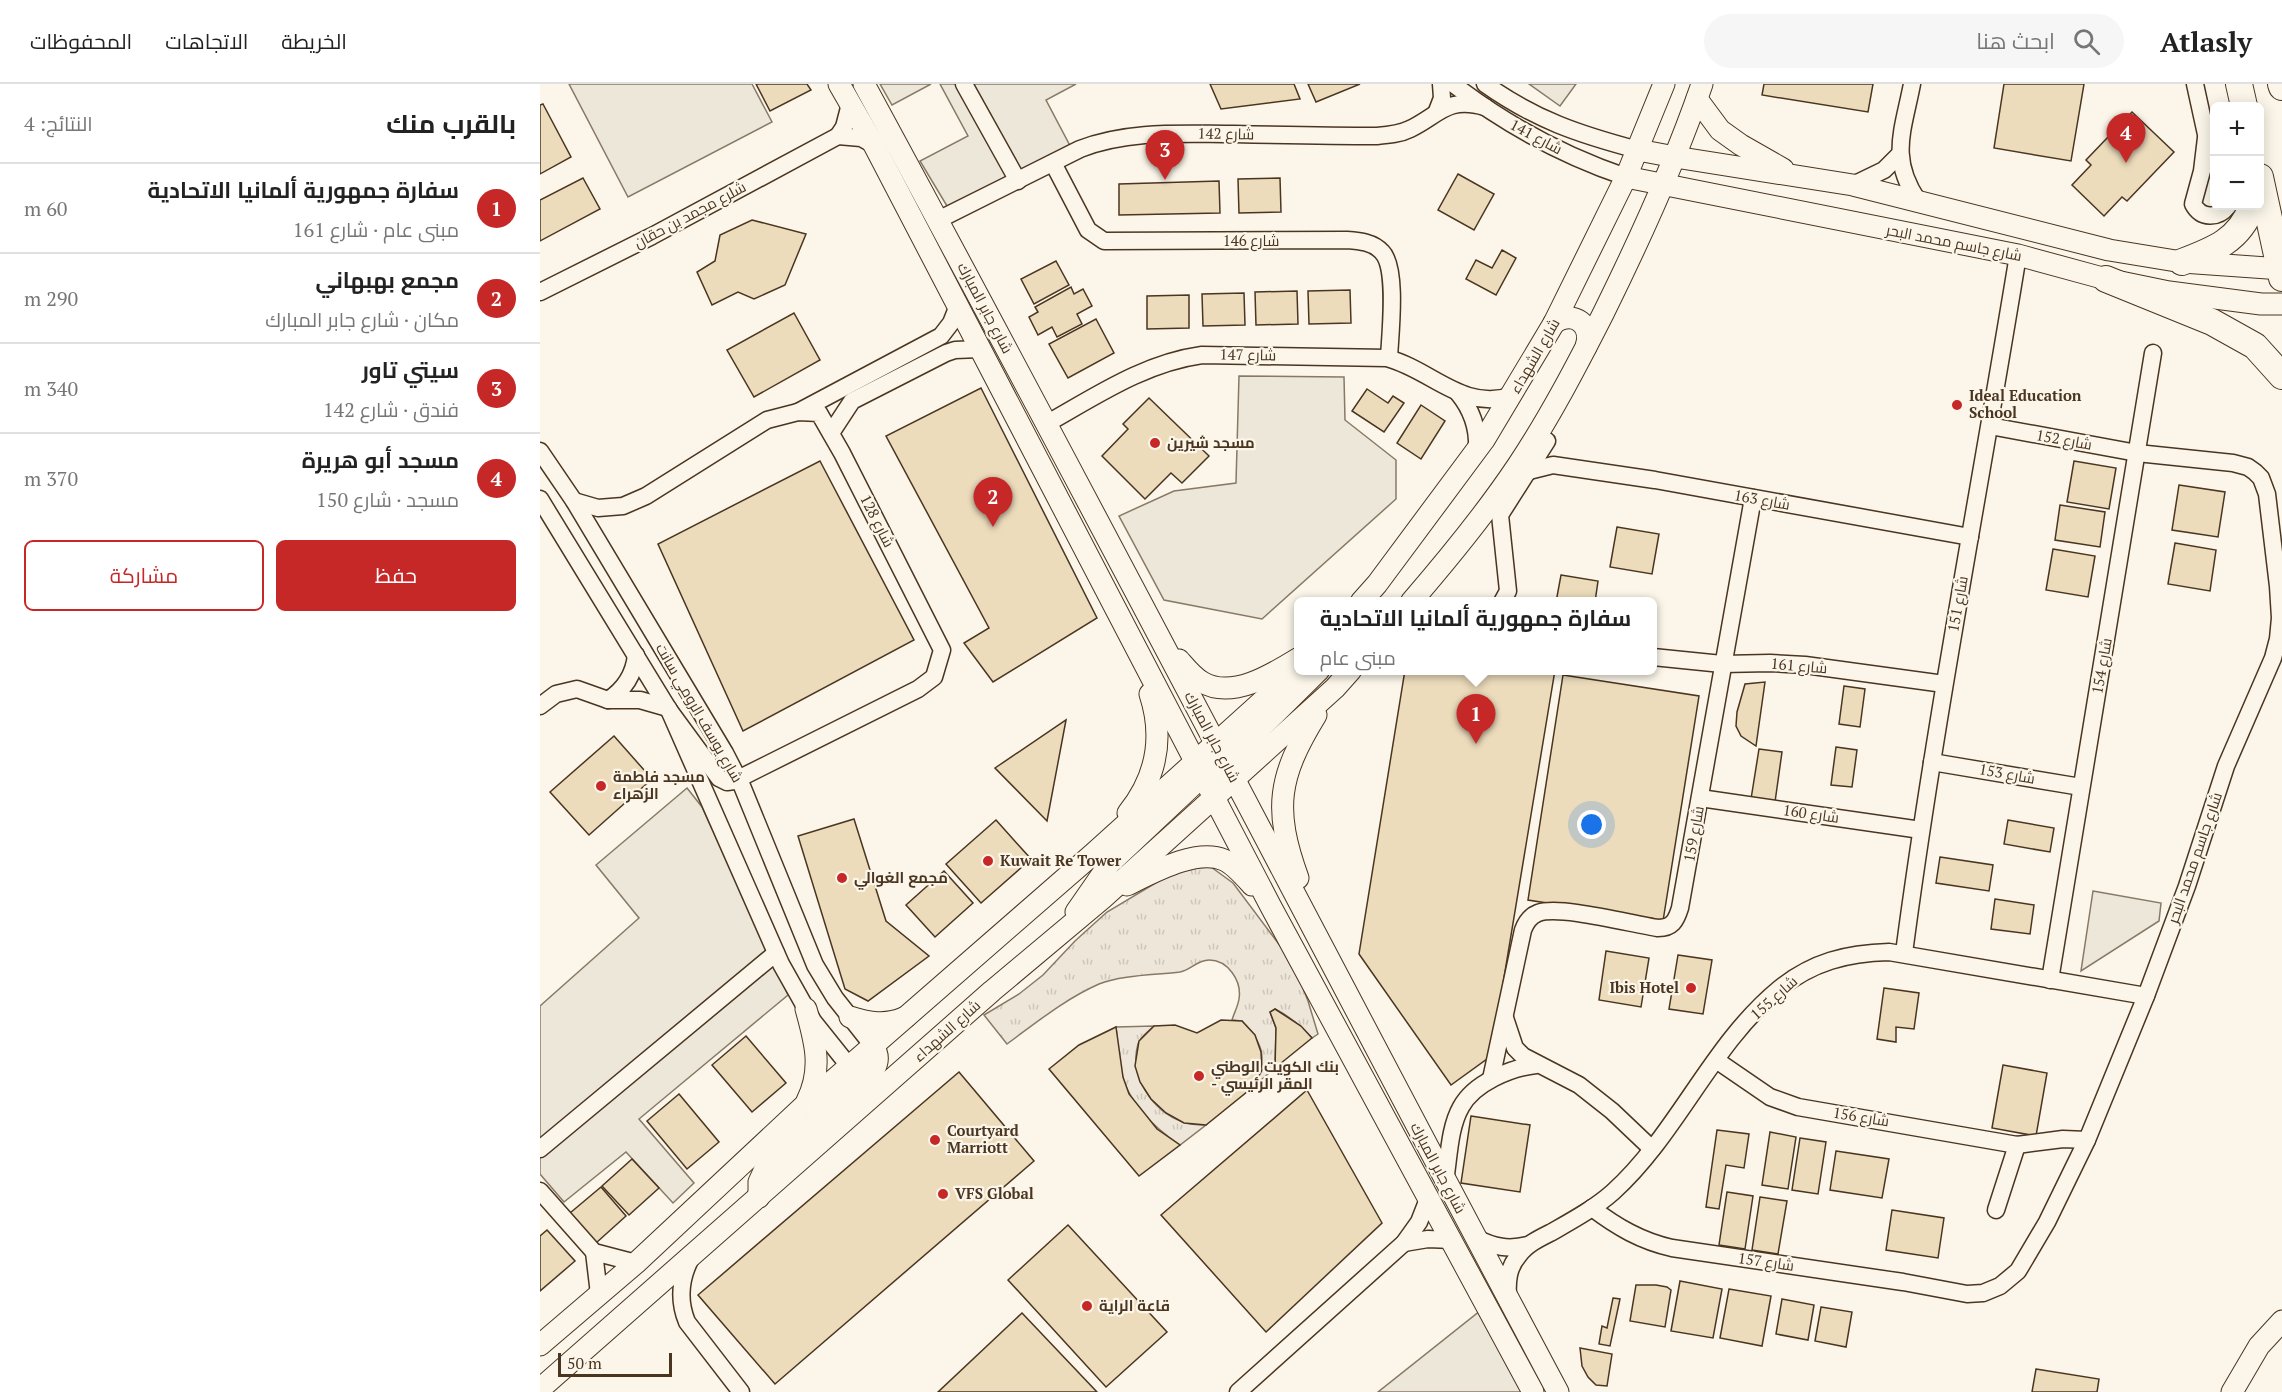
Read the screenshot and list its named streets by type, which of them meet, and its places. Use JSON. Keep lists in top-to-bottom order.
{
  "streets": {
    "main road": ["شارع جاسم محمد البحر", "شارع جابر المبارك", "شارع الشهداء"],
    "street": [
      "شارع 142",
      "شارع 141",
      "شلرع مجمد بن حقان",
      "شارع 146",
      "شارع 147",
      "شارع 152",
      "شارع 163",
      "شارع 128",
      "شارع 151",
      "شارع 161",
      "شارع 154",
      "شارع يوسف الرومي سانت",
      "شارع 153",
      "شارع 160",
      "شارع 159",
      "شارع 155",
      "شارع 156",
      "شارع 157"
    ]
  },
  "crossings": [
    ["شارع 142", "شارع 141"],
    ["شارع 142", "شارع 146"],
    ["شارع 142", "شارع جابر المبارك"],
    ["شارع 141", "شارع جاسم محمد البحر"],
    ["شارع 141", "شارع الشهداء"],
    ["شارع 146", "شارع 147"],
    ["شارع جاسم محمد البحر", "شارع الشهداء"],
    ["شارع جاسم محمد البحر", "شارع 152"],
    ["شارع جاسم محمد البحر", "شارع 151"],
    ["شارع جاسم محمد البحر", "شارع 154"],
    ["شارع جاسم محمد البحر", "شارع 155"],
    ["شارع جاسم محمد البحر", "شارع 156"],
    ["شارع جاسم محمد البحر", "شارع 157"],
    ["شارع جابر المبارك", "شارع 147"],
    ["شارع جابر المبارك", "شارع الشهداء"],
    ["شارع جابر المبارك", "شارع 159"],
    ["شارع جابر المبارك", "شارع 155"],
    ["شارع جابر المبارك", "شارع 157"],
    ["شارع 147", "شارع الشهداء"],
    ["شارع 152", "شارع 151"],
    ["شارع 152", "شارع 154"],
    ["شارع 163", "شارع 151"],
    ["شارع 163", "شارع 159"],
    ["شارع 128", "شارع يوسف الرومي سانت"],
    ["شارع 151", "شارع 161"],
    ["شارع 151", "شارع 153"],
    ["شارع 151", "شارع 160"],
    ["شارع 151", "شارع 155"],
    ["شارع 161", "شارع 159"],
    ["شارع 154", "شارع 153"],
    ["شارع 154", "شارع 155"],
    ["شارع 160", "شارع 159"],
    ["شارع 159", "شارع 155"],
    ["شارع 159", "شارع 157"],
    ["شارع 155", "شارع 156"],
    ["شارع 155", "شارع 157"]
  ],
  "places": [
    "Ideal Education School",
    "مسجد شيرين",
    "مسجد فاطمة الزهراء",
    "Kuwait Re Tower",
    "مجمع الغوالي",
    "Ibis Hotel",
    "بنك الكويت الوطني - المقر الرئيسي",
    "Courtyard Marriott",
    "VFS Global",
    "قاعة الراية"
  ],
  "scale_bar": "50 m",
  "page": {
    "header": "Atlasly",
    "search": "ابحث هنا",
    "nav": ["الخريطة", "الاتجاهات", "المحفوظات"],
    "heading": ["بالقرب منك", "النتائج: 4"],
    "map_buttons": ["+", "−"],
    "pins": [
      "4",
      "3",
      "2",
      "1"
    ],
    "list": [
      {
        "mark": "1",
        "name": "سفارة جمهورية ألمانيا الاتحادية",
        "note": "مبنى عام · شارع 161",
        "value": "60 m"
      },
      {
        "mark": "2",
        "name": "مجمع بهبهاني",
        "note": "مكان · شارع جابر المبارك",
        "value": "290 m"
      },
      {
        "mark": "3",
        "name": "سيتي تاور",
        "note": "فندق · شارع 142",
        "value": "340 m"
      },
      {
        "mark": "4",
        "name": "مسجد أبو هريرة",
        "note": "مسجد · شارع 150",
        "value": "370 m"
      }
    ],
    "buttons": ["حفظ", "مشاركة"],
    "popup": ["سفارة جمهورية ألمانيا الاتحادية", "مبنى عام"],
    "scale": "50 m"
  }
}
